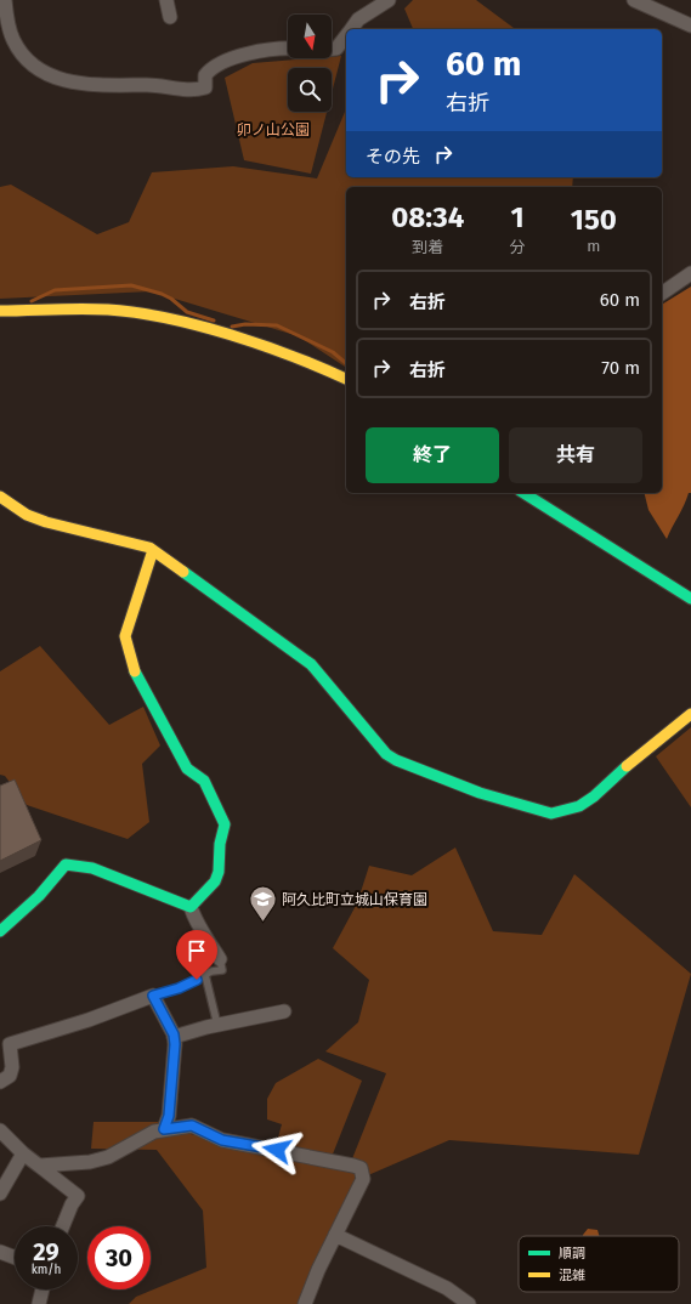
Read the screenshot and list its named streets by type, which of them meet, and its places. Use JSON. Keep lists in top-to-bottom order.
{
  "parks": ["卯ノ山公園"],
  "places": {
    "school or university": ["阿久比町立城山保育園"]
  },
  "legend": ["順調", "混雑"],
  "north": "bottom",
  "page": {
    "turn": ["60 m", "右折"],
    "then": "その先",
    "eta": [
      "08:34",
      "到着",
      "1",
      "分",
      "150",
      "m"
    ],
    "list": [
      {
        "name": "右折",
        "value": "60 m"
      },
      {
        "name": "右折",
        "value": "70 m"
      }
    ],
    "buttons": ["終了", "共有"],
    "speed": "29 km/h",
    "limit": "30"
  }
}
